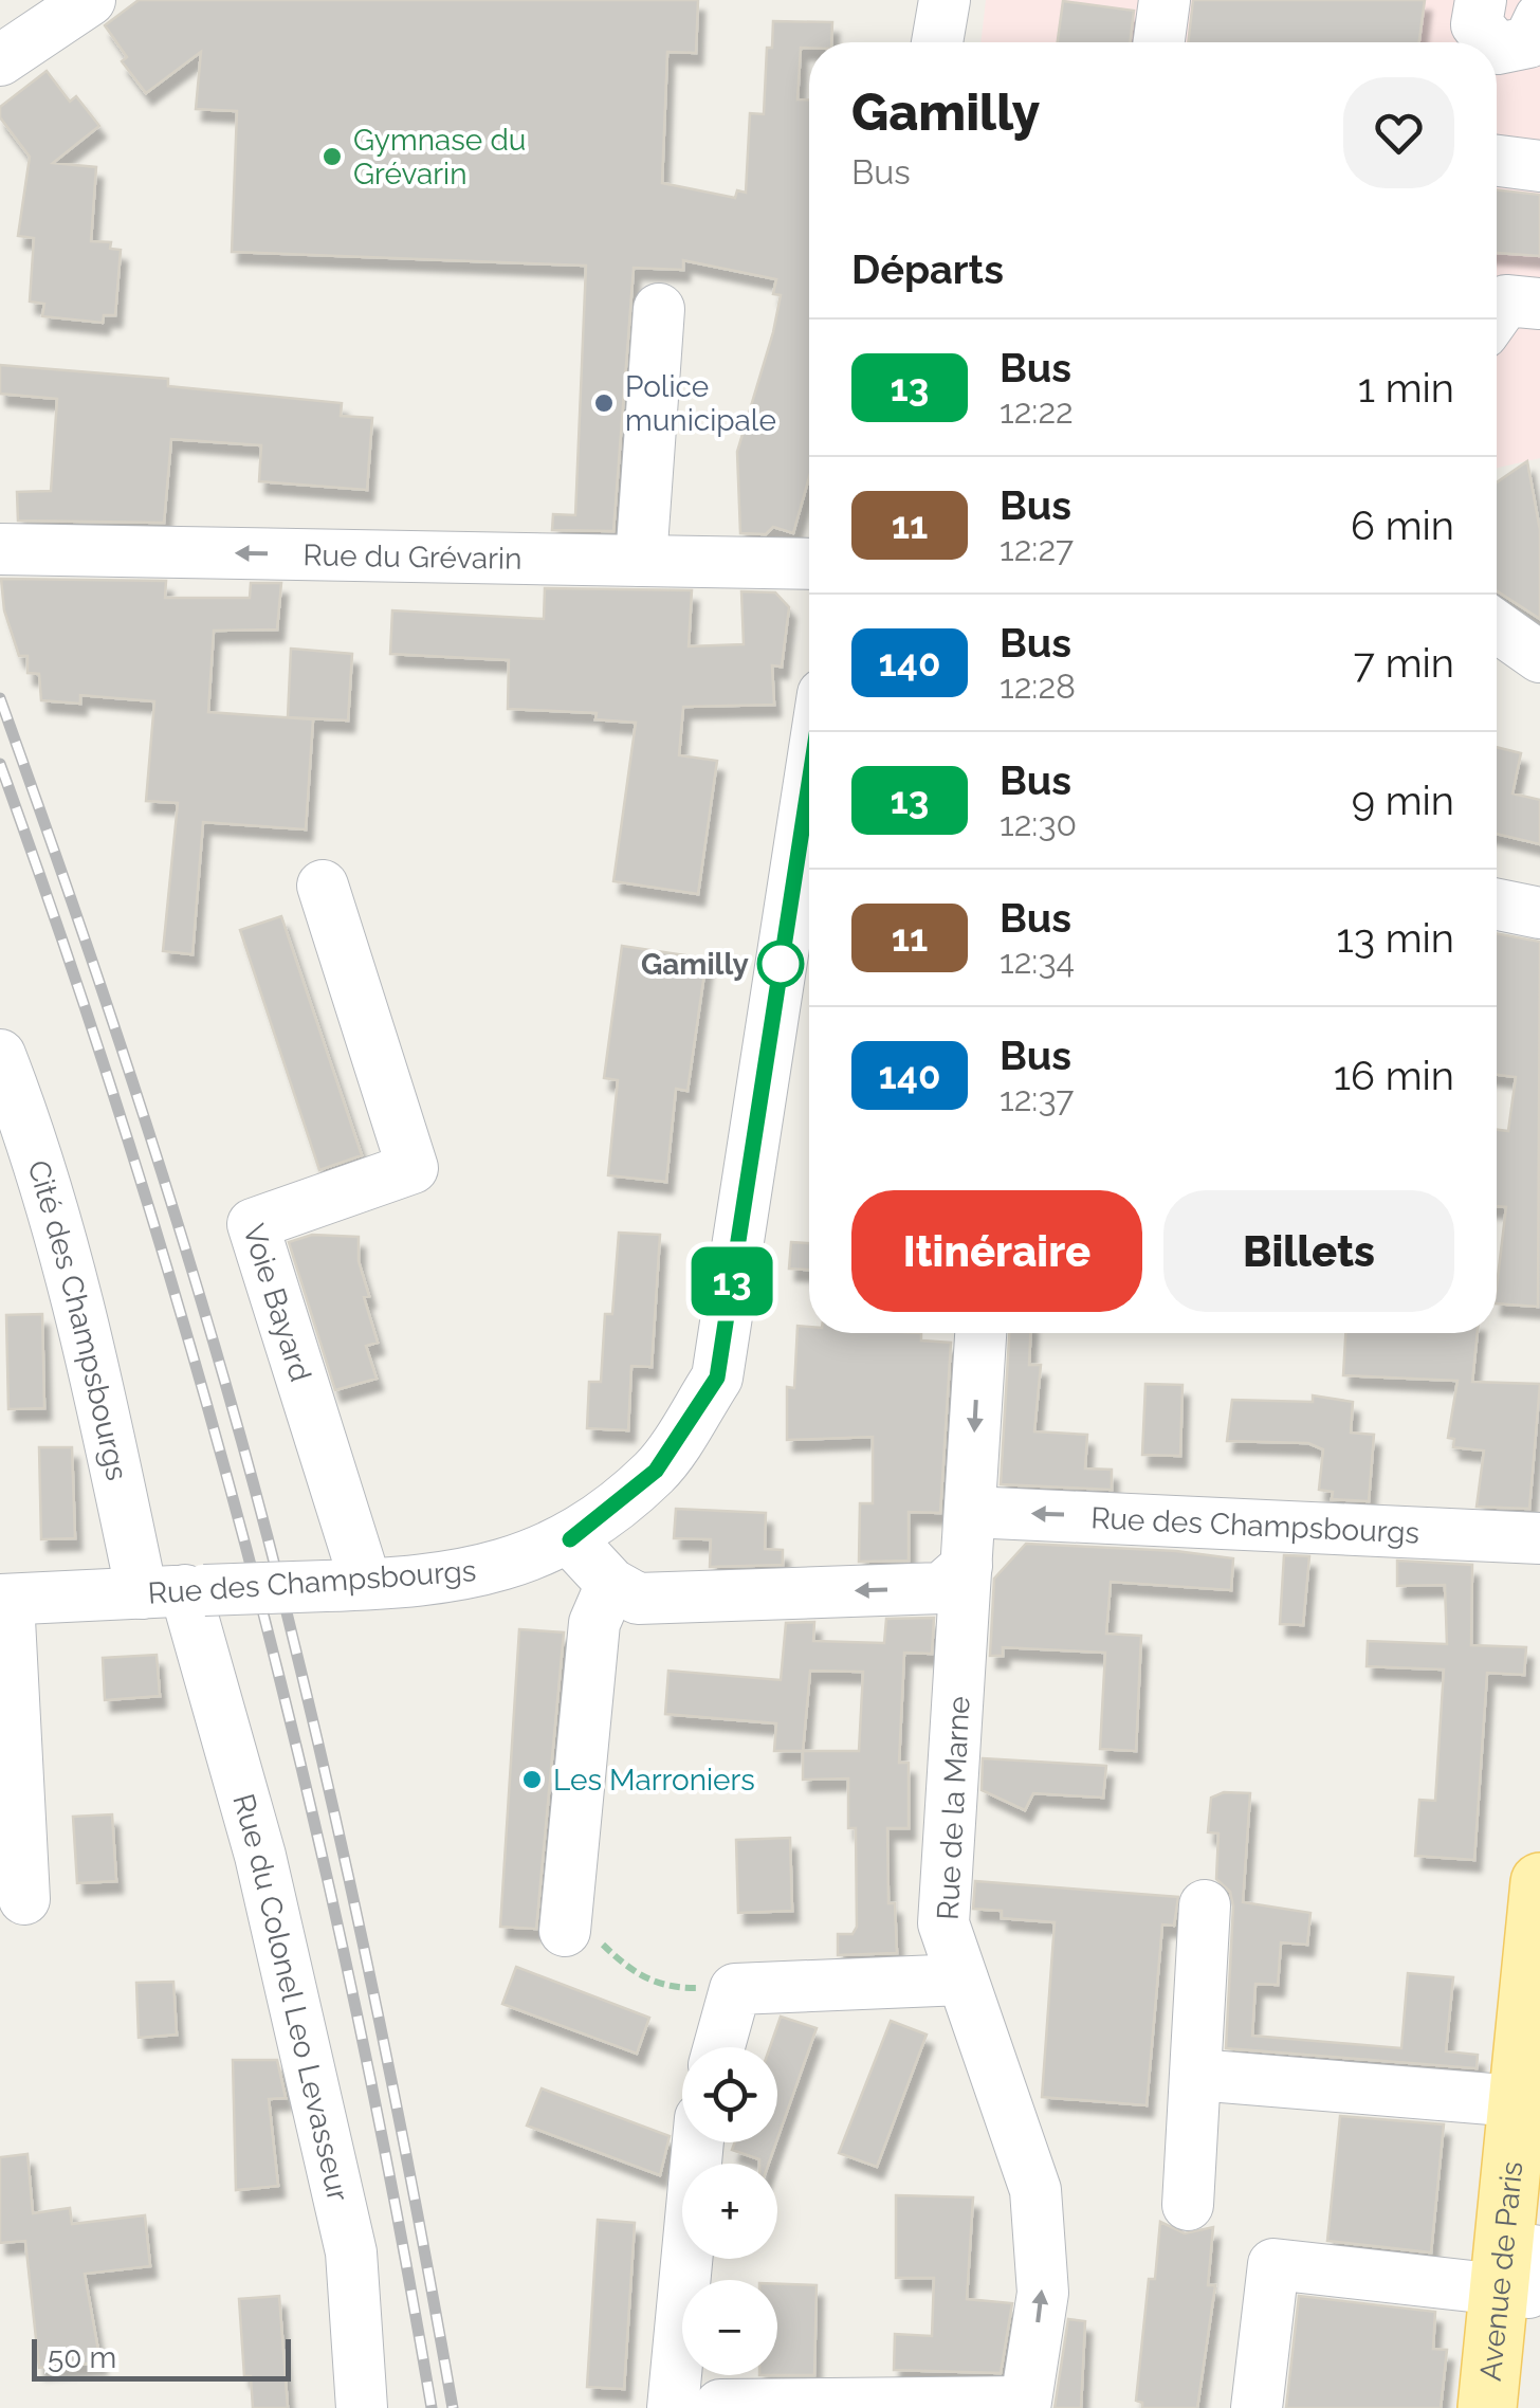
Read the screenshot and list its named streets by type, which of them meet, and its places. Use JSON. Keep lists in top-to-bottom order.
{
  "streets": {
    "main road": ["Avenue de Paris"],
    "street": [
      "Rue du Grévarin",
      "Voie Bayard",
      "Cité des Champsbourgs",
      "Rue des Champsbourgs",
      "Rue de la Marne",
      "Rue du Colonel Leo Levasseur"
    ]
  },
  "crossings": [
    ["Voie Bayard", "Rue des Champsbourgs"],
    ["Cité des Champsbourgs", "Rue des Champsbourgs"],
    ["Cité des Champsbourgs", "Rue du Colonel Leo Levasseur"],
    ["Rue des Champsbourgs", "Rue de la Marne"],
    ["Rue des Champsbourgs", "Rue du Colonel Leo Levasseur"]
  ],
  "one_way": ["Rue du Grévarin"],
  "places": [
    "Gymnase du Grévarin",
    "Police municipale",
    "Gamilly",
    "Les Marroniers"
  ],
  "lines": ["bus line 13"],
  "scale_bar": "50 m",
  "page": {
    "on_map": "13",
    "heading": [
      ["Gamilly", "Bus"],
      "Départs"
    ],
    "list": [
      {
        "mark": "13",
        "name": "Bus",
        "note": "12:22",
        "value": "1 min"
      },
      {
        "mark": "11",
        "name": "Bus",
        "note": "12:27",
        "value": "6 min"
      },
      {
        "mark": "140",
        "name": "Bus",
        "note": "12:28",
        "value": "7 min"
      },
      {
        "mark": "13",
        "name": "Bus",
        "note": "12:30",
        "value": "9 min"
      },
      {
        "mark": "11",
        "name": "Bus",
        "note": "12:34",
        "value": "13 min"
      },
      {
        "mark": "140",
        "name": "Bus",
        "note": "12:37",
        "value": "16 min"
      }
    ],
    "buttons": ["Itinéraire", "Billets"],
    "map_buttons": ["+", "−"],
    "scale": "50 m"
  }
}
